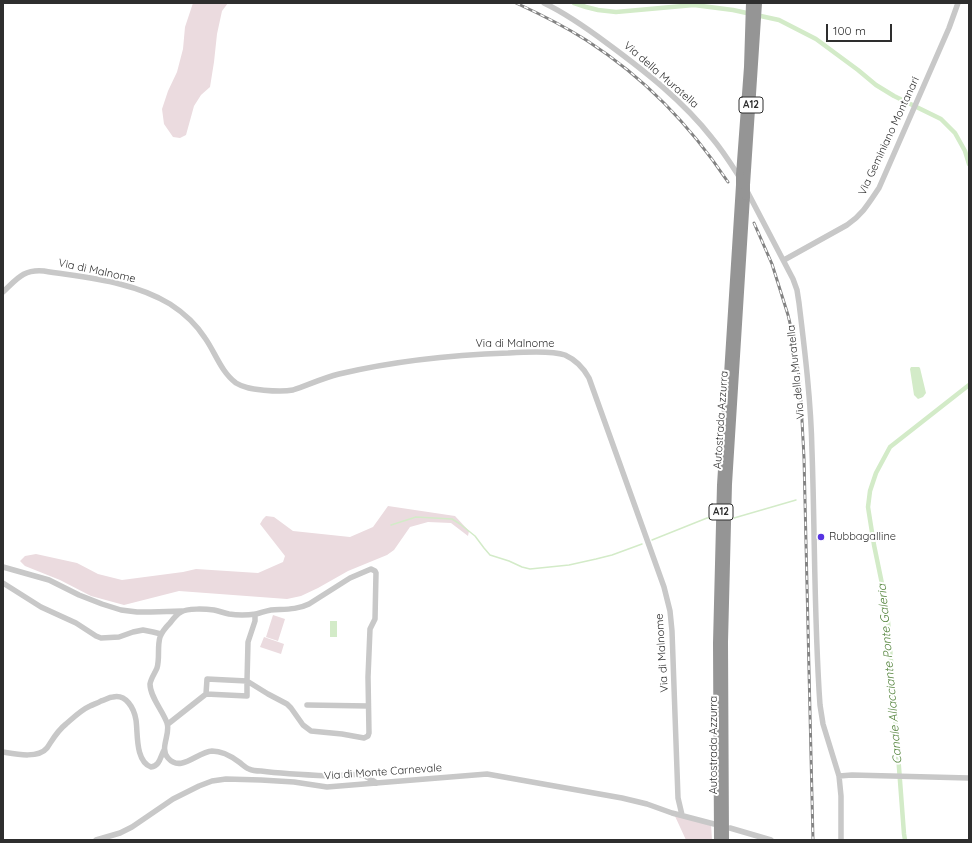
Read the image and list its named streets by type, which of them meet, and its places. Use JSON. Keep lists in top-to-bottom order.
{
  "streets": {
    "highway": ["A12", "Autostrada Azzurra"],
    "street": [
      "Via della Muratella",
      "Via Geminiano Montanari",
      "Via di Malnome",
      "Via di Monte Carnevale"
    ]
  },
  "crossings": [
    ["Via della Muratella", "Via Geminiano Montanari"],
    ["Via di Malnome", "Via di Monte Carnevale"]
  ],
  "water": ["Canale Allacciante Ponte Galeria"],
  "places": ["Rubbagalline"],
  "scale_bar": "100 m"
}
